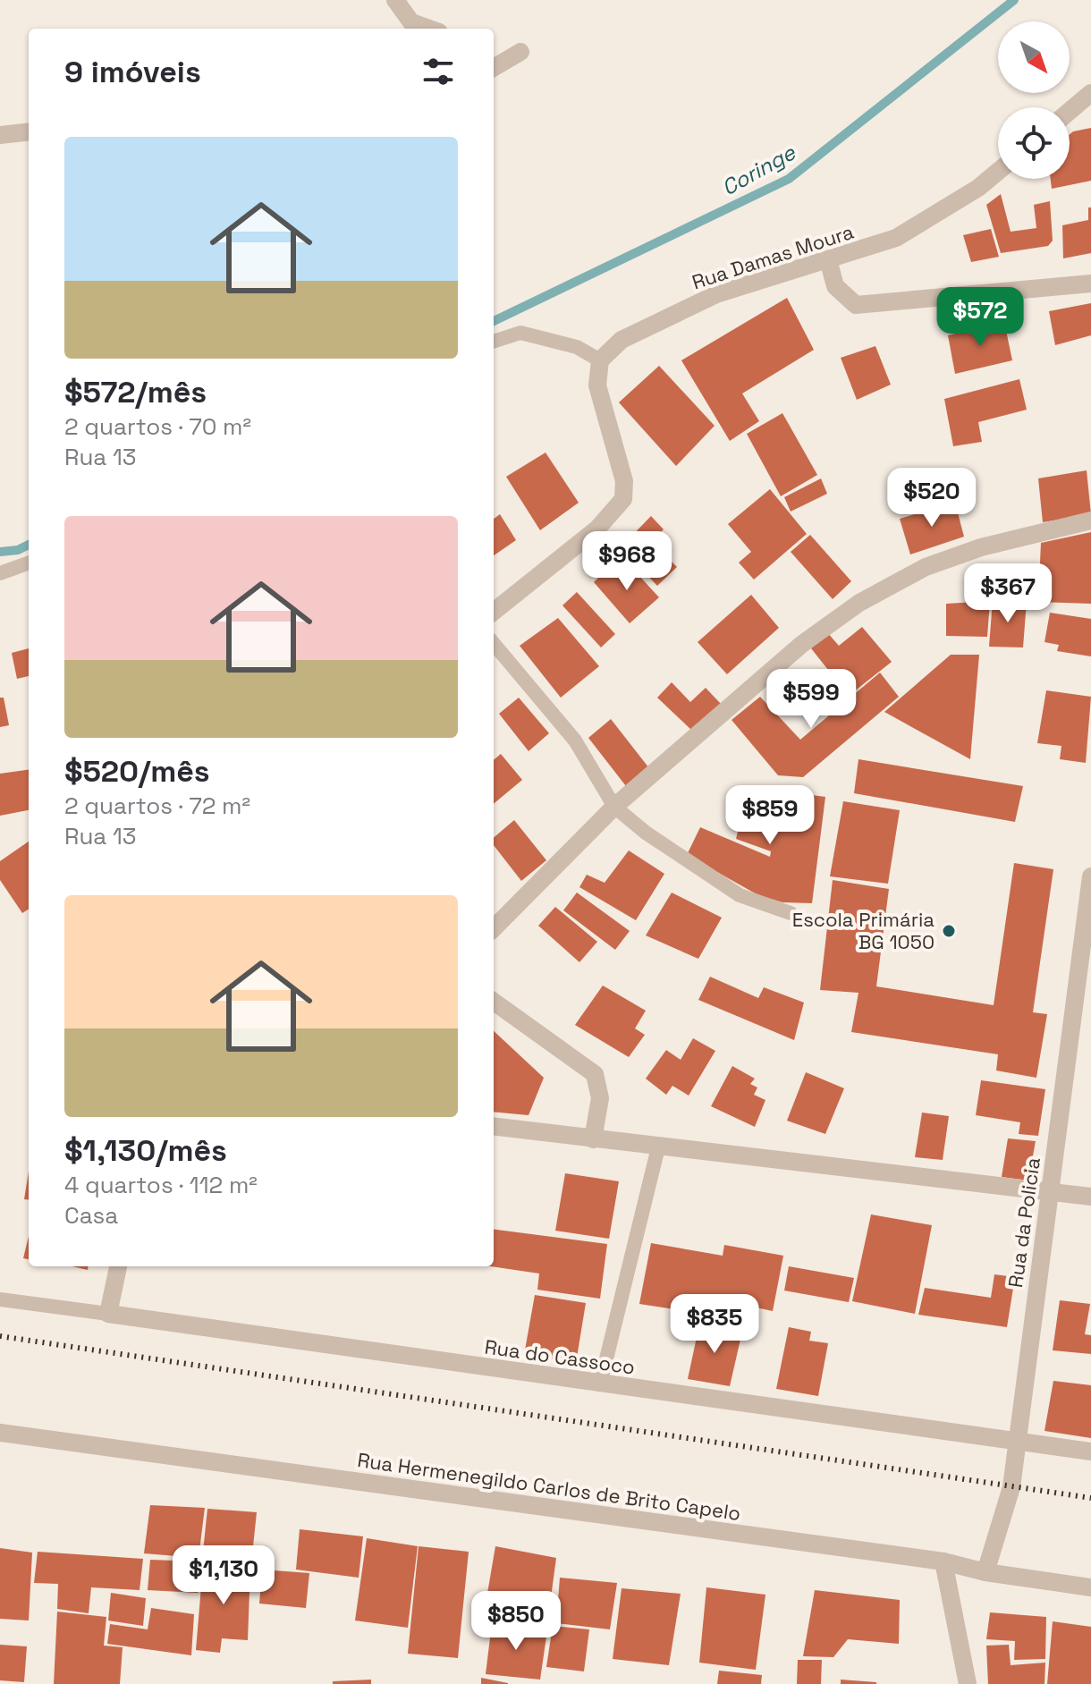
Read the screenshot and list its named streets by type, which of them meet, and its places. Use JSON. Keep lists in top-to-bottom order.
{
  "streets": {
    "street": [
      "Rua Damas Moura",
      "Rua da Policia",
      "Rua do Cassoco",
      "Rua Hermenegildo Carlos de Brito Capelo"
    ]
  },
  "crossings": [
    ["Rua da Policia", "Rua do Cassoco"],
    ["Rua da Policia", "Rua Hermenegildo Carlos de Brito Capelo"]
  ],
  "water": ["Coringe"],
  "places": ["Escola Primária BG 1050"],
  "north": "bottom right",
  "page": {
    "heading": "9 imóveis",
    "list": [
      {
        "name": "$572/mês",
        "note": "2 quartos · 70 m² · Rua 13"
      },
      {
        "name": "$520/mês",
        "note": "2 quartos · 72 m² · Rua 13"
      },
      {
        "name": "$1,130/mês",
        "note": "4 quartos · 112 m² · Casa"
      }
    ],
    "price": [
      "$572",
      "$520",
      "$968",
      "$367",
      "$599",
      "$859",
      "$835",
      "$1,130",
      "$850"
    ]
  }
}
